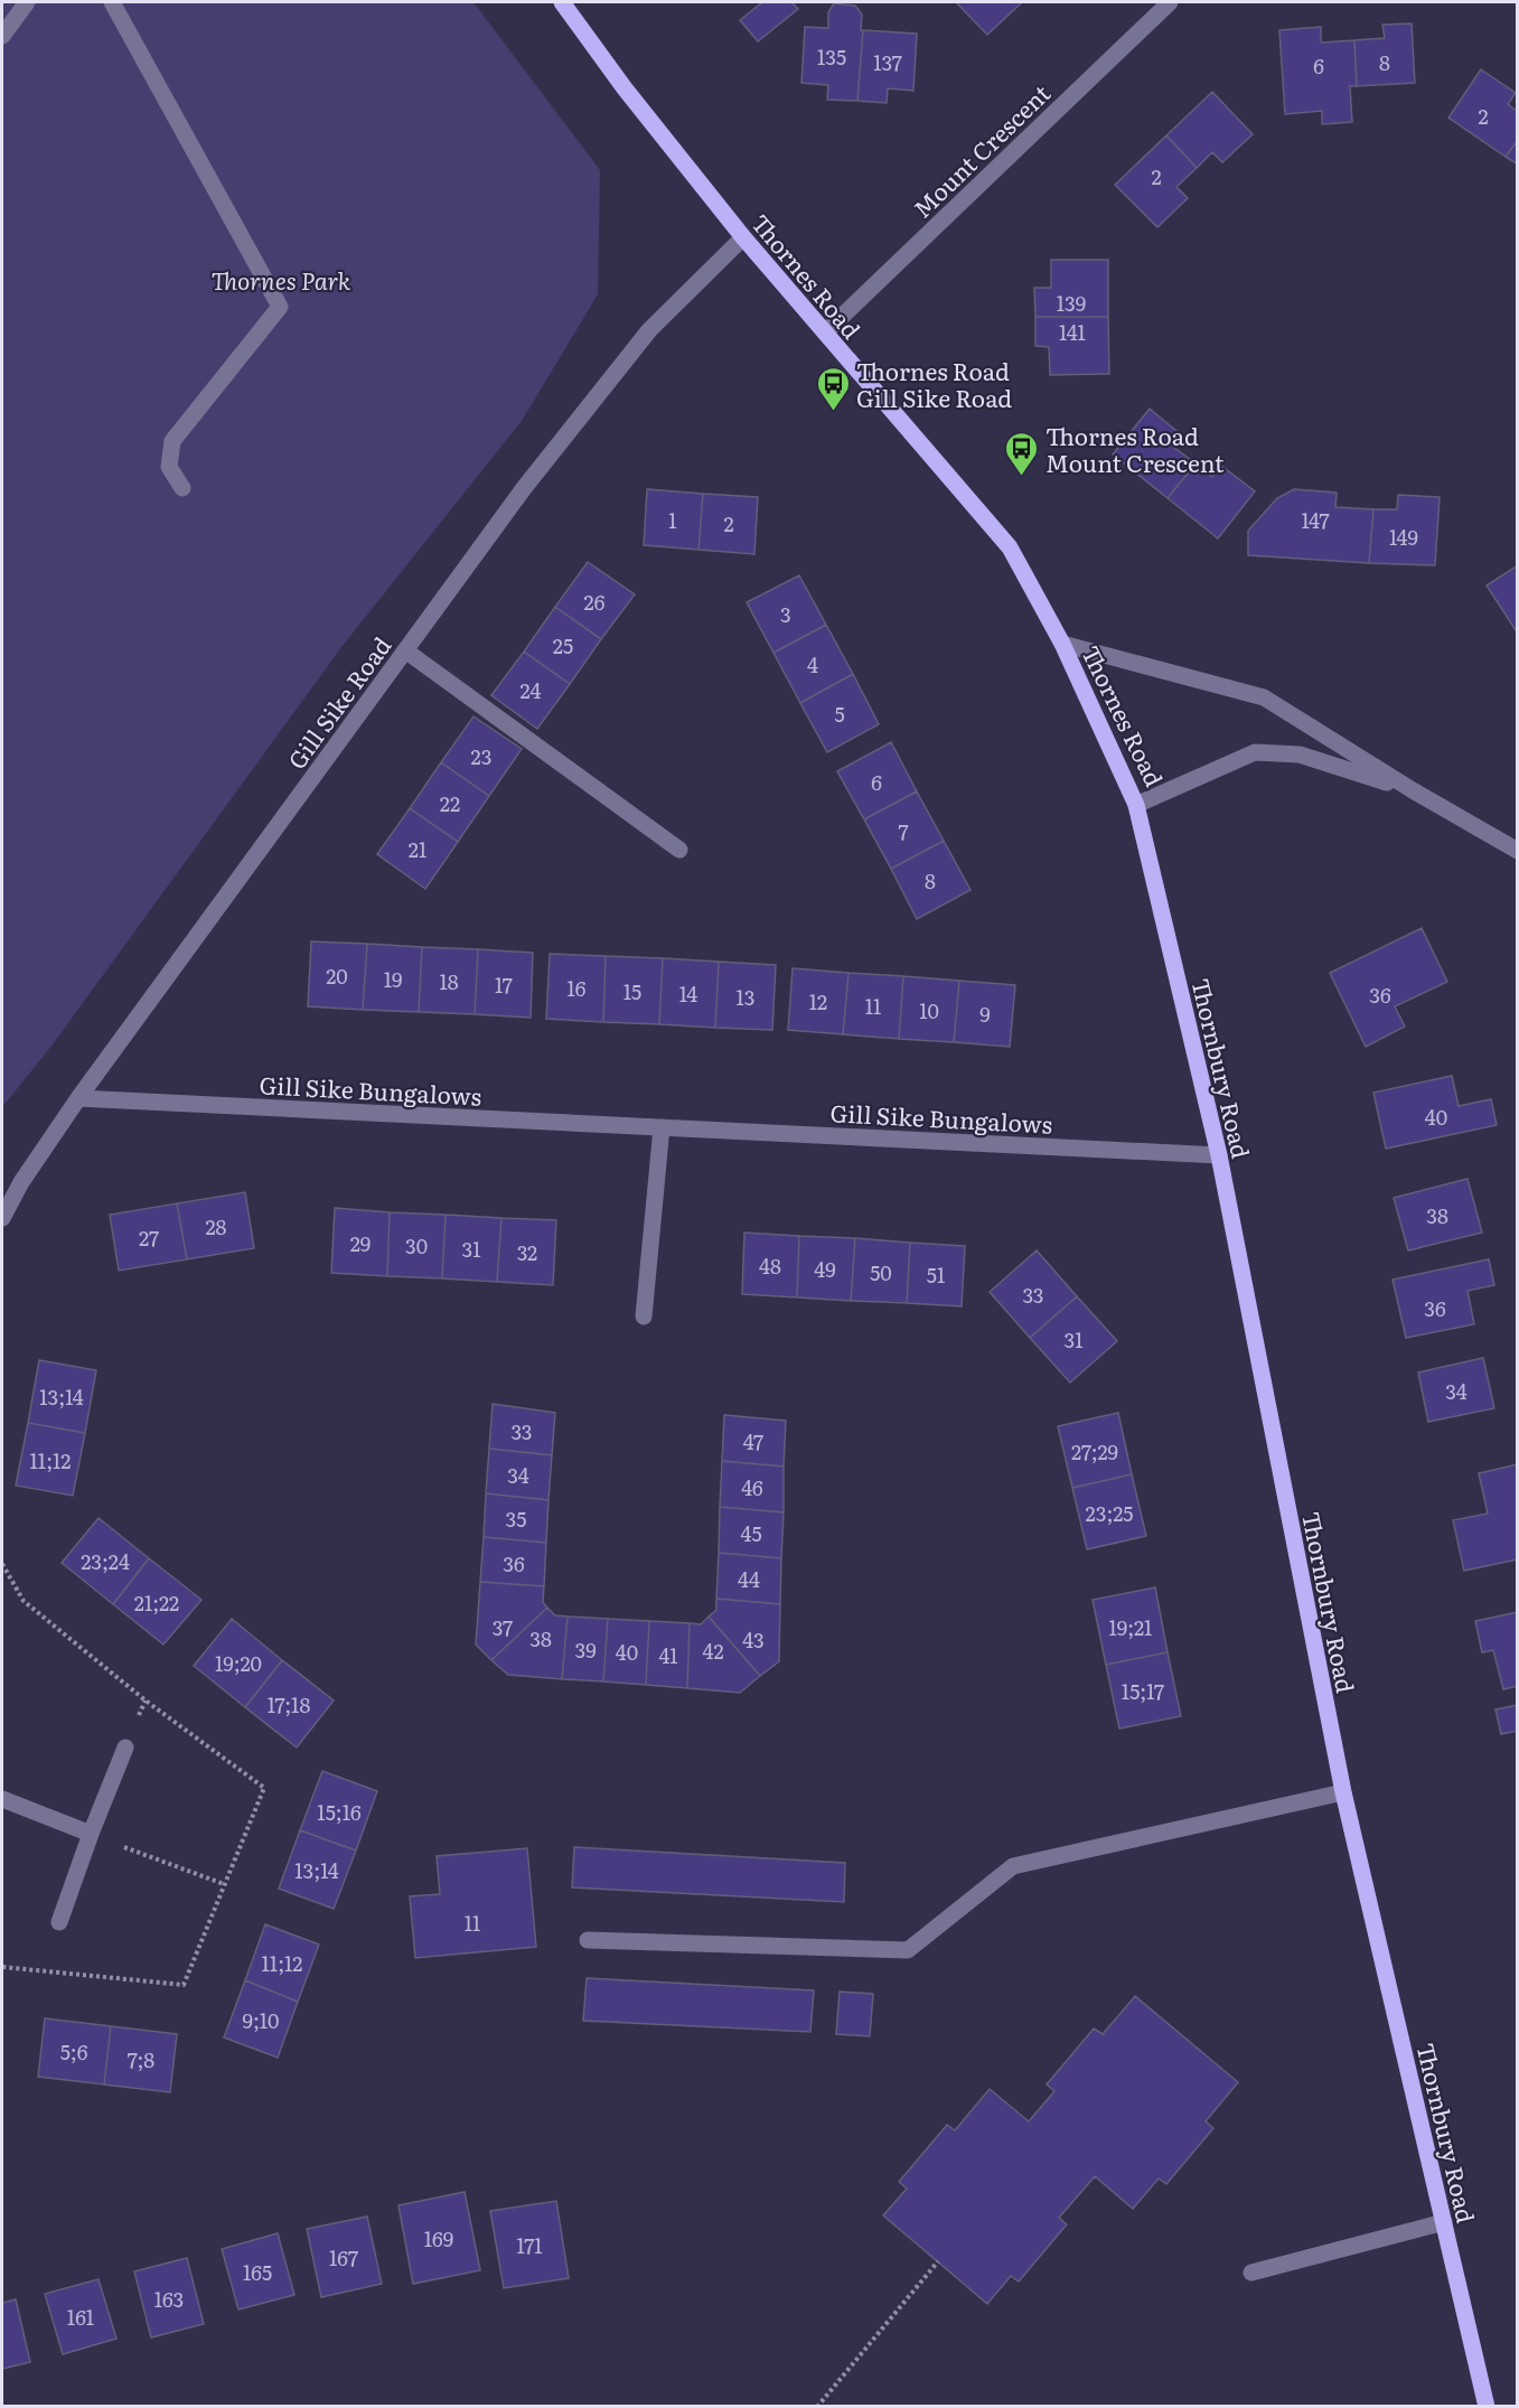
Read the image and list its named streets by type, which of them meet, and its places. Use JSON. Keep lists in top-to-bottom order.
{
  "streets": {
    "main road": ["Thornes Road", "Thornbury Road"],
    "street": ["Mount Crescent", "Gill Sike Road", "Gill Sike Bungalows"]
  },
  "crossings": [
    ["Mount Crescent", "Thornes Road"],
    ["Thornes Road", "Gill Sike Road"],
    ["Thornes Road", "Thornbury Road"],
    ["Gill Sike Road", "Gill Sike Bungalows"],
    ["Thornbury Road", "Gill Sike Bungalows"]
  ],
  "parks": ["Thornes Park"],
  "places": {
    "bus stop": ["Thornes Road Gill Sike Road", "Thornes Road Mount Crescent"]
  },
  "house_numbers": [
    "135",
    "137",
    "8",
    "6",
    "2",
    "2",
    "139",
    "141",
    "1",
    "147",
    "2",
    "149",
    "26",
    "3",
    "25",
    "4",
    "24",
    "5",
    "23",
    "6",
    "22",
    "7",
    "21",
    "8",
    "20",
    "19",
    "18",
    "17",
    "16",
    "15",
    "14",
    "36",
    "13",
    "12",
    "11",
    "10",
    "9",
    "40",
    "38",
    "28",
    "27",
    "29",
    "30",
    "31",
    "32",
    "48",
    "49",
    "50",
    "51",
    "33",
    "36",
    "31",
    "34",
    "13;14",
    "33",
    "47",
    "27;29",
    "11;12",
    "34",
    "46",
    "23;25",
    "35",
    "45",
    "23;24",
    "36",
    "44",
    "21;22",
    "37",
    "19;21",
    "38",
    "43",
    "39",
    "42",
    "40",
    "41",
    "19;20",
    "15;17",
    "17;18",
    "15;16",
    "13;14",
    "11",
    "11;12",
    "9;10",
    "5;6",
    "7;8",
    "169",
    "171",
    "167",
    "165",
    "163",
    "161"
  ]
}
